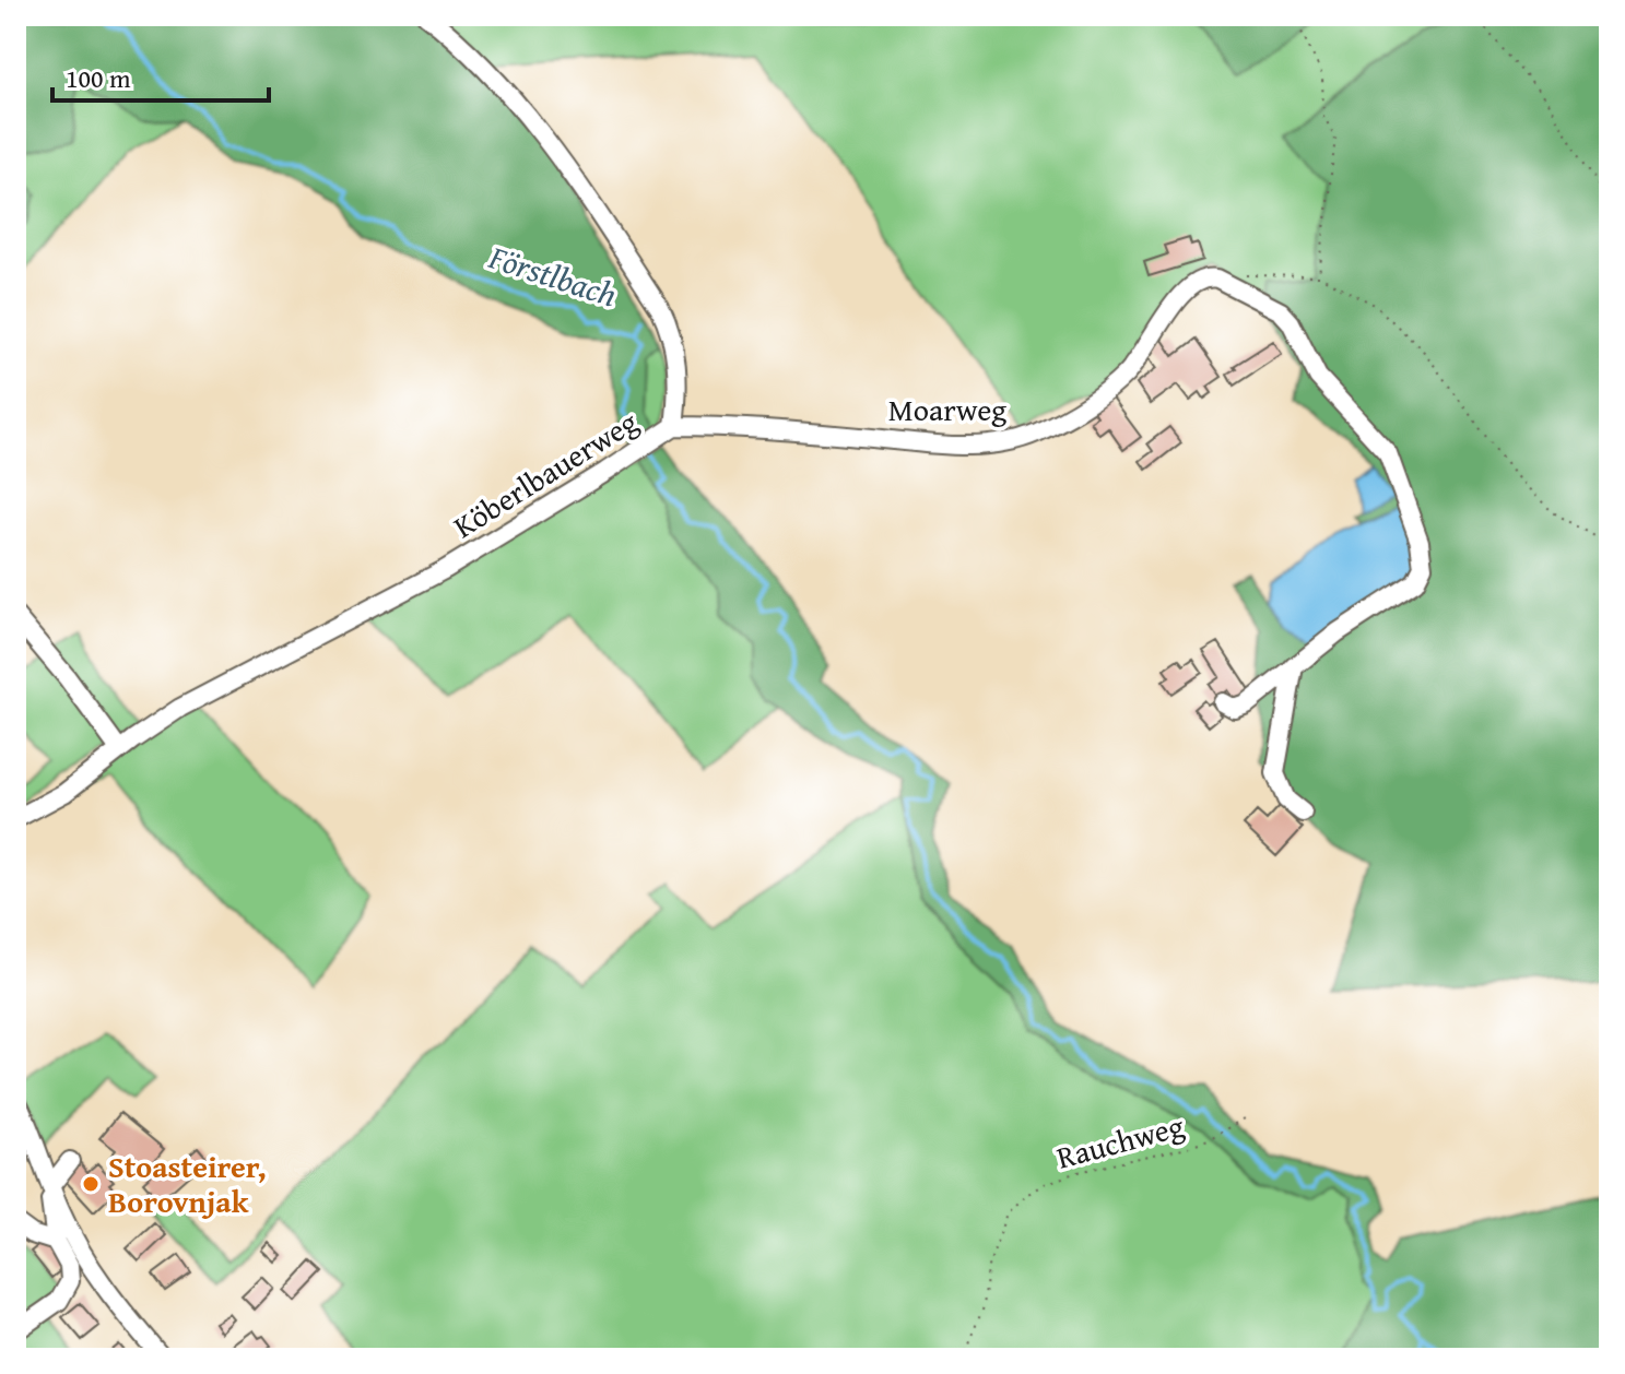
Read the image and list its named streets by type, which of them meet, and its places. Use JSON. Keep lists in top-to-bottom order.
{
  "streets": {
    "street": ["Moarweg", "Köberlbauerweg"],
    "path": ["Rauchweg"]
  },
  "crossings": [
    ["Moarweg", "Köberlbauerweg"]
  ],
  "water": ["Förstlbach"],
  "places": ["Stoasteirer, Borovnjak"],
  "scale_bar": "100 m"
}
